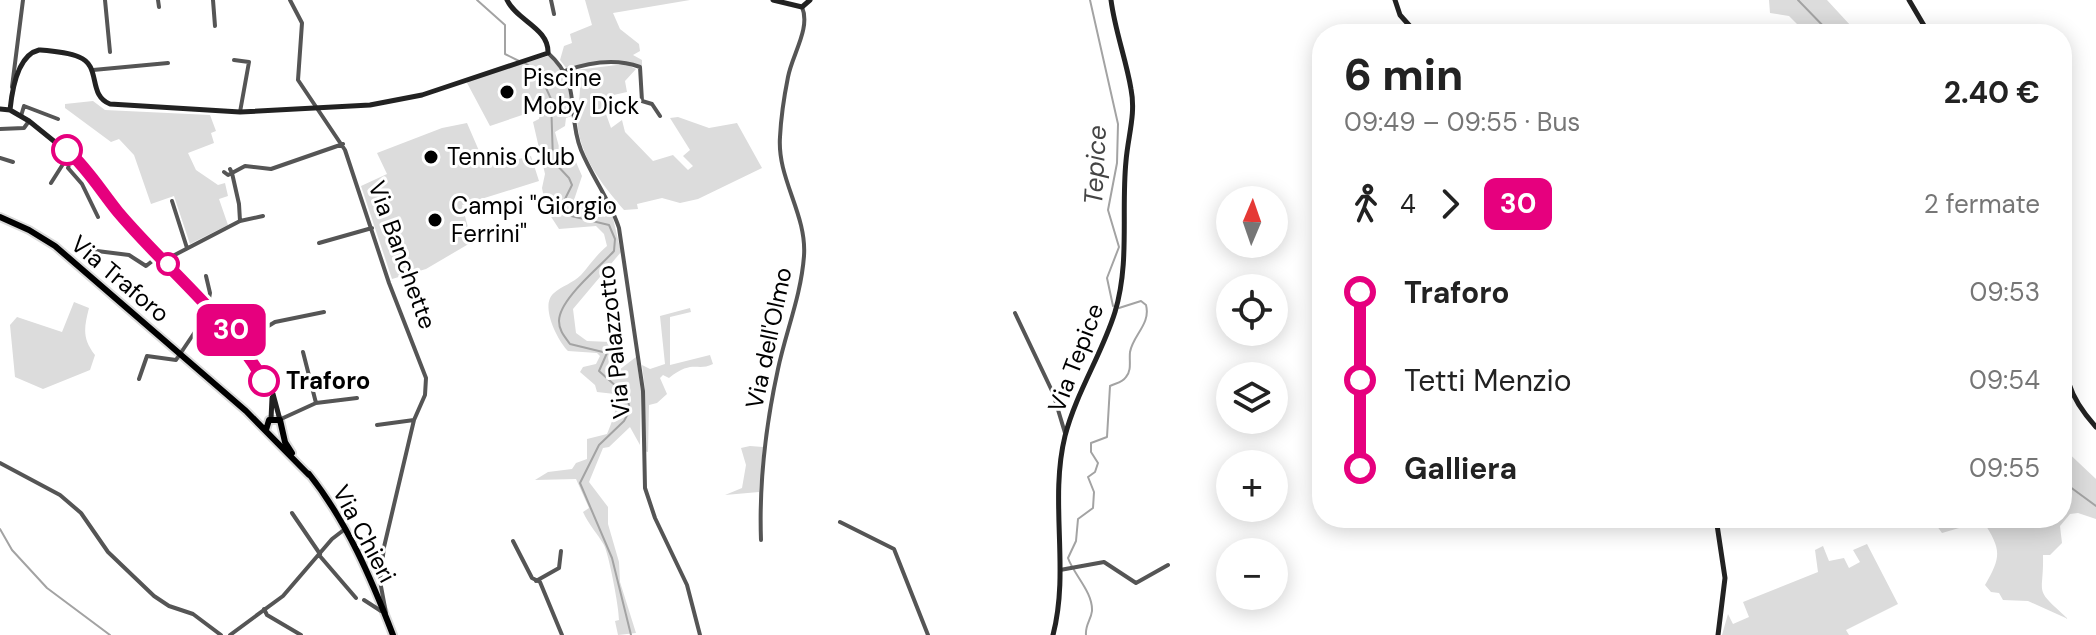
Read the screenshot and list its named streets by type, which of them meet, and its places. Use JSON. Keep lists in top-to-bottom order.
{
  "streets": {
    "main road": ["Via Traforo", "Via Chieri"],
    "street": [
      "Via Banchette",
      "Via dell'Olmo",
      "Via Palazzotto",
      "Via Tepice"
    ]
  },
  "crossings": [
    ["Via Banchette", "Via Chieri"],
    ["Via Traforo", "Via Chieri"]
  ],
  "water": ["Tepice"],
  "places": [
    "Piscine Moby Dick",
    "Tennis Club",
    "Campi \"Giorgio Ferrini\"",
    "Traforo"
  ],
  "lines": ["bus line 30"],
  "north": "top",
  "page": {
    "on_map": "30",
    "heading": ["6 min", "09:49 – 09:55 · Bus", "2.40 €"],
    "legs": ["4", "30", "2 fermate"],
    "map_buttons": ["+", "−"],
    "list": [
      {
        "name": "Traforo",
        "value": "09:53"
      },
      {
        "name": "Tetti Menzio",
        "value": "09:54"
      },
      {
        "name": "Galliera",
        "value": "09:55"
      }
    ]
  }
}
